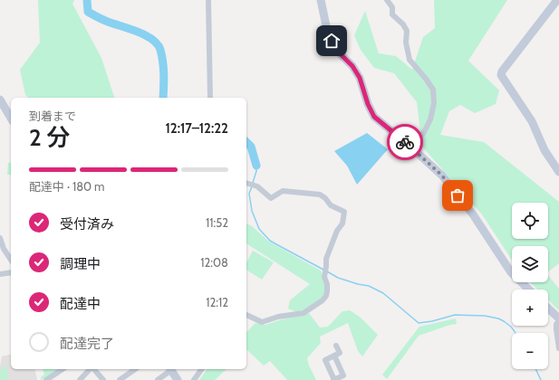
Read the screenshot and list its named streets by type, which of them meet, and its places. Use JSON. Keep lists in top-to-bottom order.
{
  "page": {
    "heading": ["2 分", "到着まで", "12:17–12:22"],
    "bar": "配達中 · 180 m",
    "map_buttons": ["+", "−"],
    "list": [
      ["受付済み", "11:52"],
      ["調理中", "12:08"],
      ["配達中", "12:12"],
      "配達完了"
    ]
  }
}
